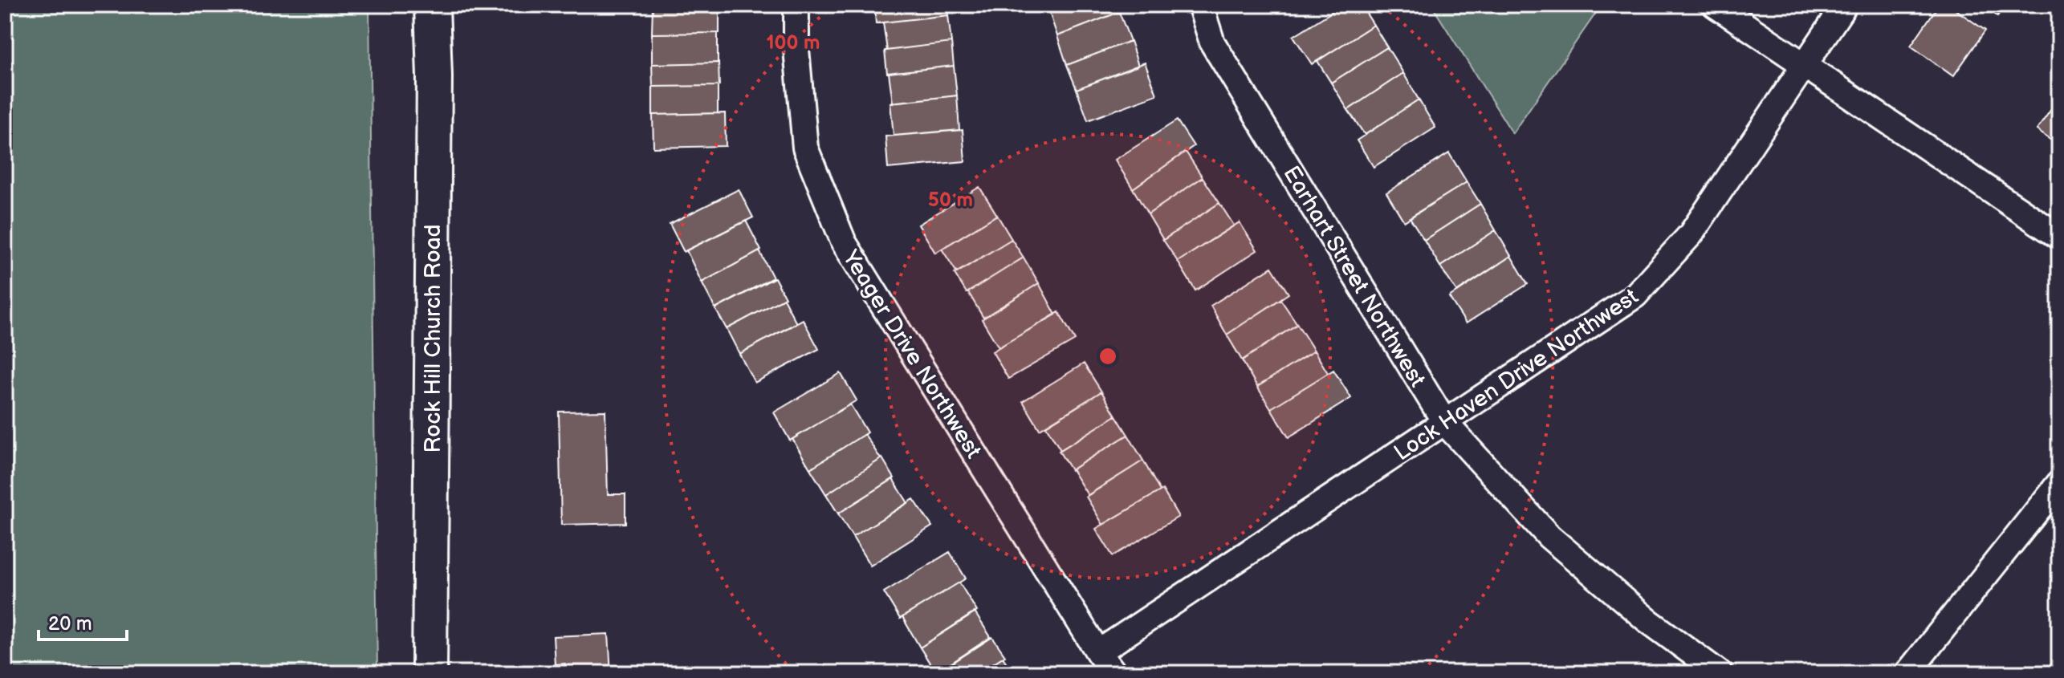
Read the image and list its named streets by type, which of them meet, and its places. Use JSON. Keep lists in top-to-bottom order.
{
  "streets": {
    "main road": ["Rock Hill Church Road"],
    "street": ["Earhart Street Northwest", "Yeager Drive Northwest", "Lock Haven Drive Northwest"]
  },
  "crossings": [
    ["Earhart Street Northwest", "Lock Haven Drive Northwest"],
    ["Yeager Drive Northwest", "Lock Haven Drive Northwest"]
  ],
  "scale_bar": "20 m",
  "rings": ["100 m", "50 m"]
}
